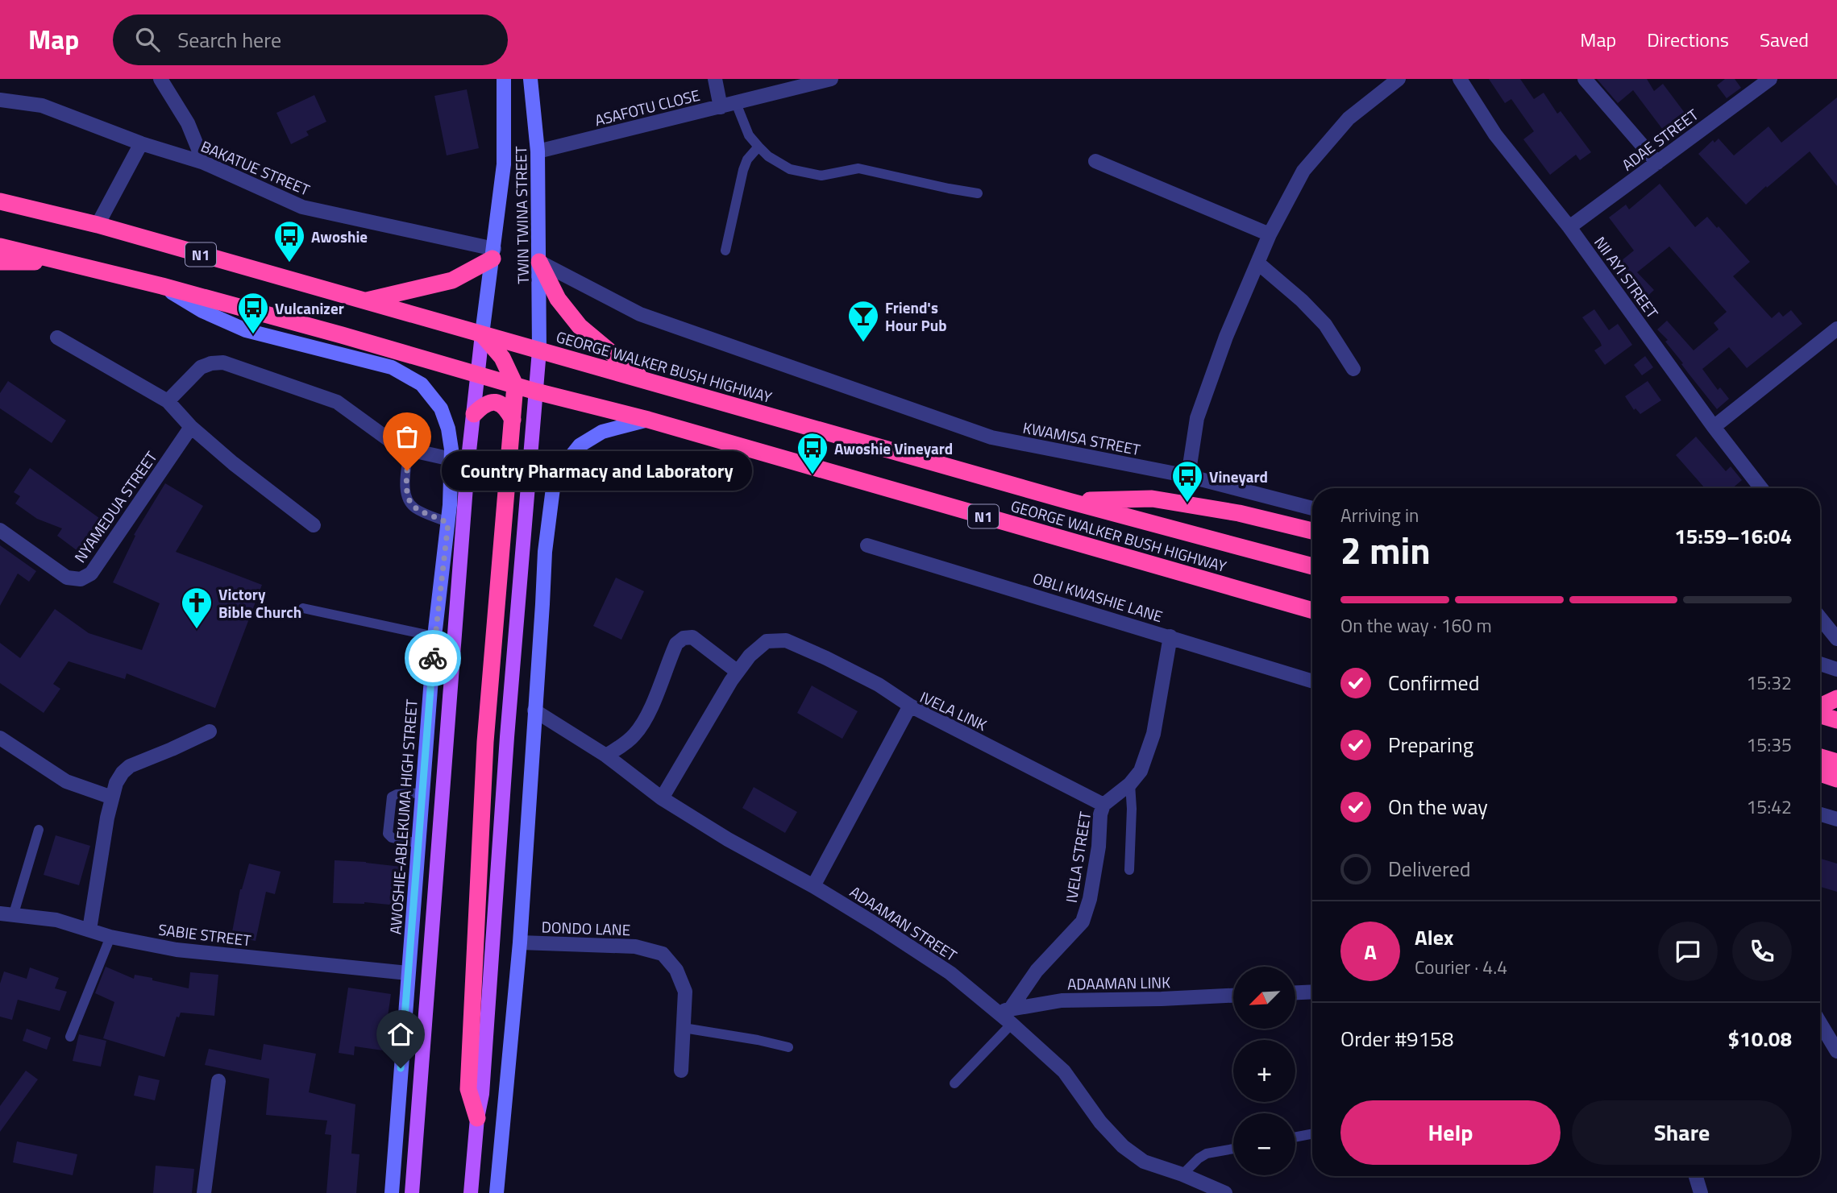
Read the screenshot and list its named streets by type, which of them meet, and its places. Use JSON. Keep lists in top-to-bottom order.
{
  "streets": {
    "highway": ["N1", "GEORGE WALKER BUSH HIGHWAY"],
    "street": [
      "ASAFOTU CLOSE",
      "ADAE STREET",
      "BAKATUE STREET",
      "TWIN TWINA STREET",
      "NII AYI STREET",
      "KWAMISA STREET",
      "NYAMEDUA STREET",
      "OBLI KWASHIE LANE",
      "IVELA LINK",
      "AWOSHIE-ABLEKUMA HIGH STREET",
      "IVELA STREET",
      "ADAAMAN STREET",
      "DONDO LANE",
      "SABIE STREET",
      "ADAAMAN LINK"
    ]
  },
  "crossings": [
    ["ASAFOTU CLOSE", "TWIN TWINA STREET"],
    ["ADAE STREET", "NII AYI STREET"],
    ["BAKATUE STREET", "TWIN TWINA STREET"],
    ["TWIN TWINA STREET", "GEORGE WALKER BUSH HIGHWAY"],
    ["TWIN TWINA STREET", "KWAMISA STREET"],
    ["GEORGE WALKER BUSH HIGHWAY", "AWOSHIE-ABLEKUMA HIGH STREET"],
    ["OBLI KWASHIE LANE", "IVELA STREET"],
    ["IVELA LINK", "IVELA STREET"],
    ["IVELA LINK", "ADAAMAN STREET"],
    ["AWOSHIE-ABLEKUMA HIGH STREET", "SABIE STREET"],
    ["IVELA STREET", "ADAAMAN STREET"],
    ["IVELA STREET", "ADAAMAN LINK"],
    ["ADAAMAN STREET", "ADAAMAN LINK"]
  ],
  "places": {
    "bus stop": [
      "Awoshie",
      "Vulcanizer",
      "Awoshie Vineyard",
      "Vineyard"
    ],
    "bar": ["Friend's Hour Pub"],
    "other": ["Country Pharmacy and Laboratory"],
    "church": ["Victory Bible Church"]
  },
  "north": "bottom left",
  "page": {
    "header": "Map",
    "search": "Search here",
    "nav": ["Map", "Directions", "Saved"],
    "bubble": "Country Pharmacy and Laboratory",
    "heading": ["2 min", "Arriving in", "15:59–16:04"],
    "panel": [
      "Alex",
      "Courier · 4.4",
      "Order #9158",
      "$10.08"
    ],
    "bar": "On the way · 160 m",
    "list": [
      ["Confirmed", "15:32"],
      ["Preparing", "15:35"],
      ["On the way", "15:42"],
      "Delivered"
    ],
    "round": "A",
    "map_buttons": ["+", "−"],
    "buttons": ["Help", "Share"]
  }
}
